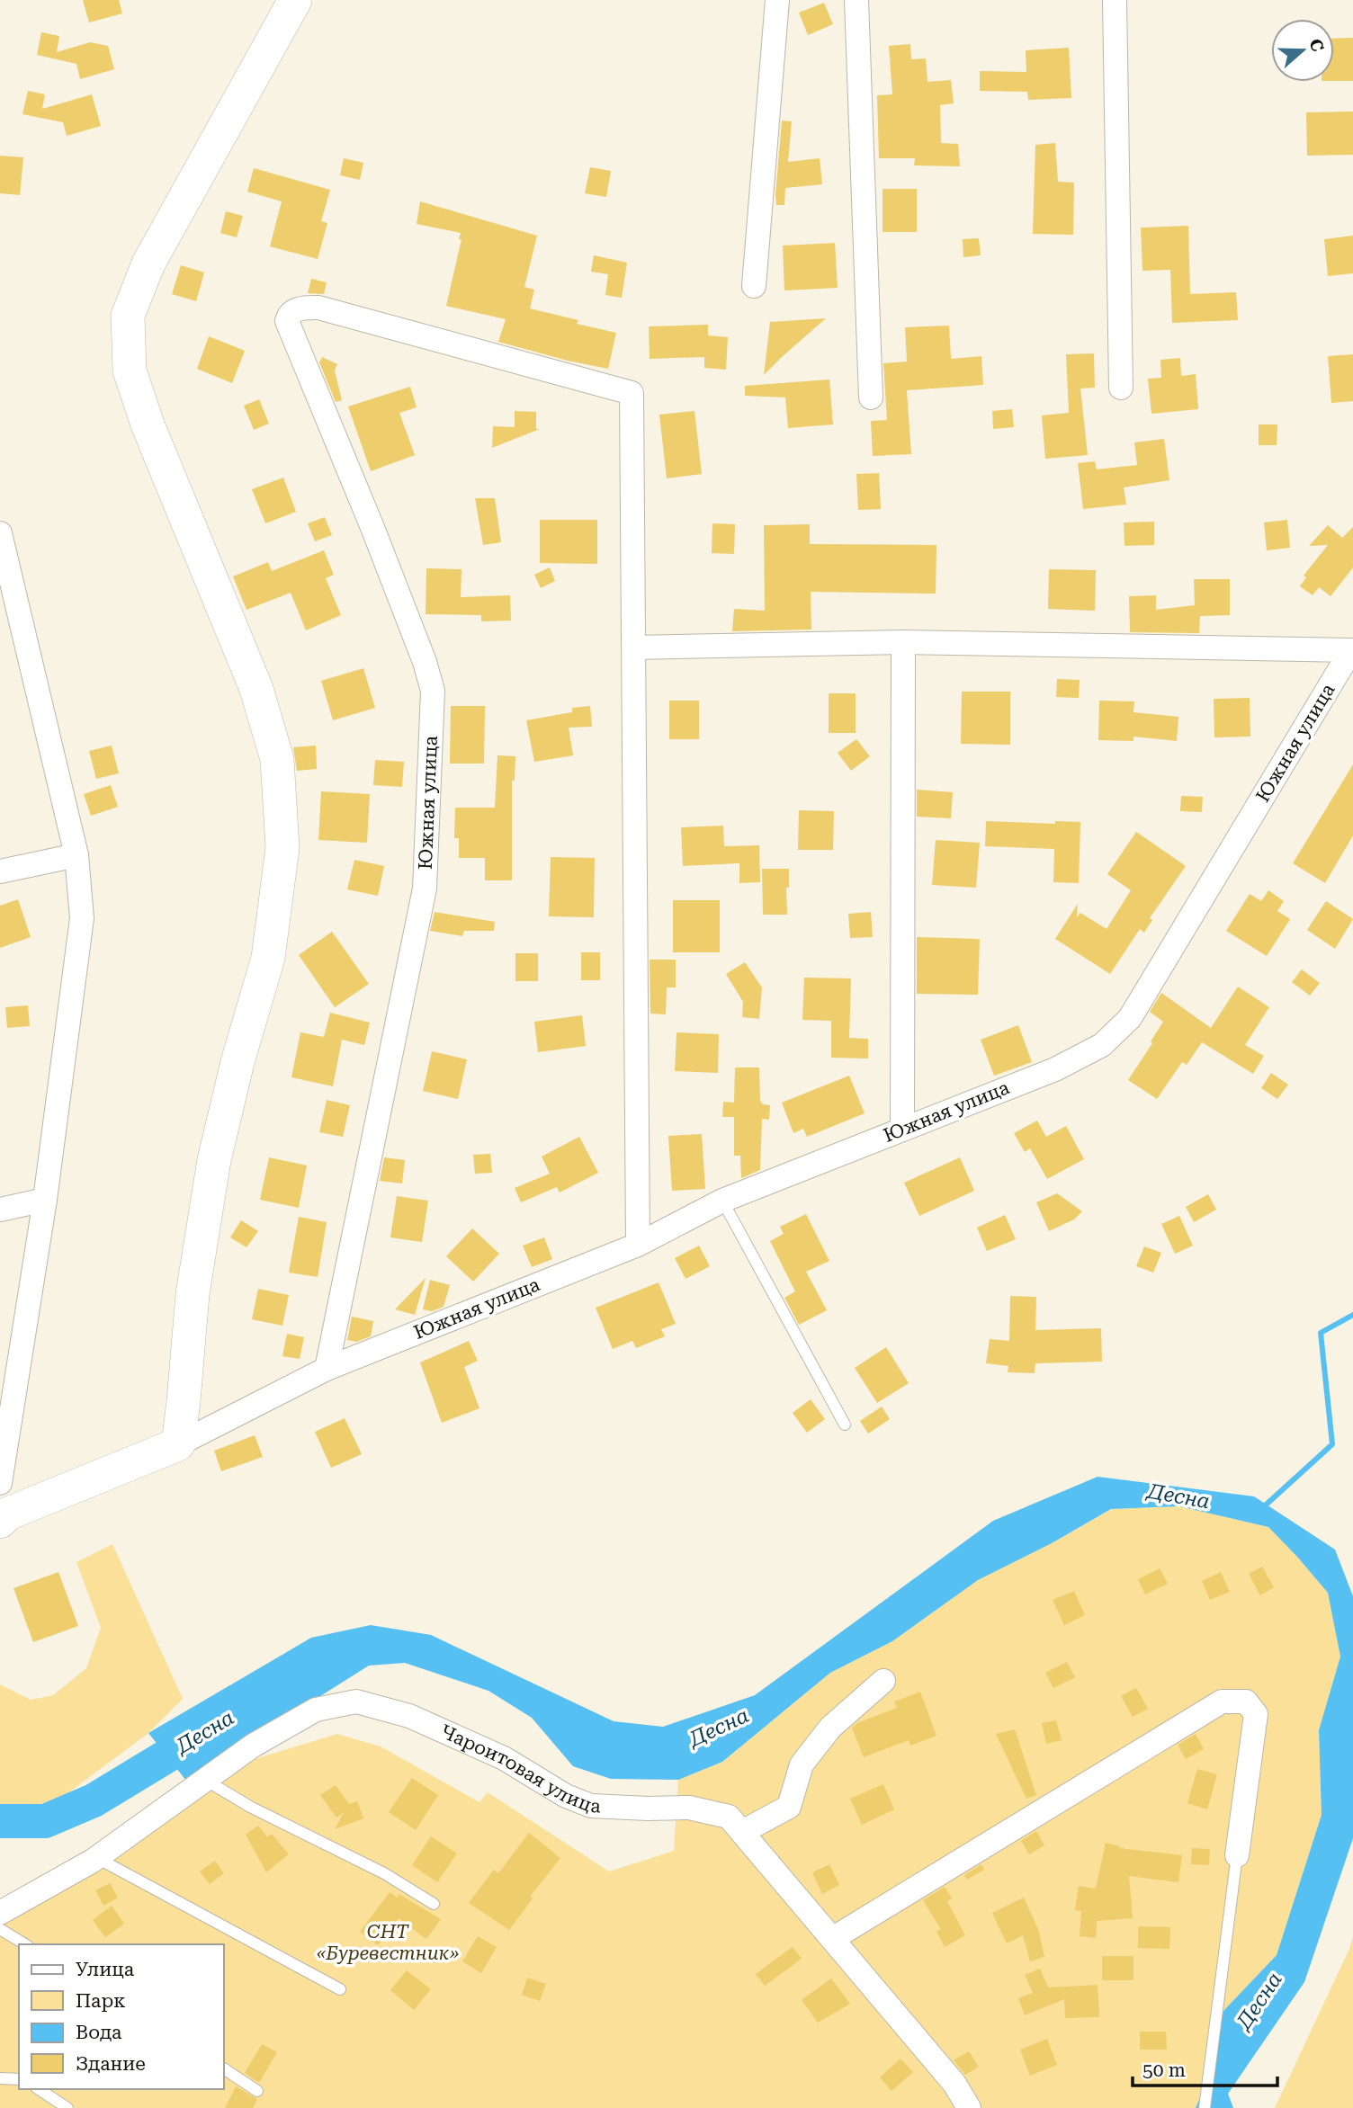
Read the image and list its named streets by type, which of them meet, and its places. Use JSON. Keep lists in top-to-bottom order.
{
  "streets": {
    "street": ["Южная улица", "Чароитовая улица"]
  },
  "water": ["Десна"],
  "parks": ["СНТ «Буревестник»"],
  "legend": [
    "Улица",
    "Парк",
    "Вода",
    "Здание"
  ],
  "scale_bar": "50 m",
  "north": "right"
}
